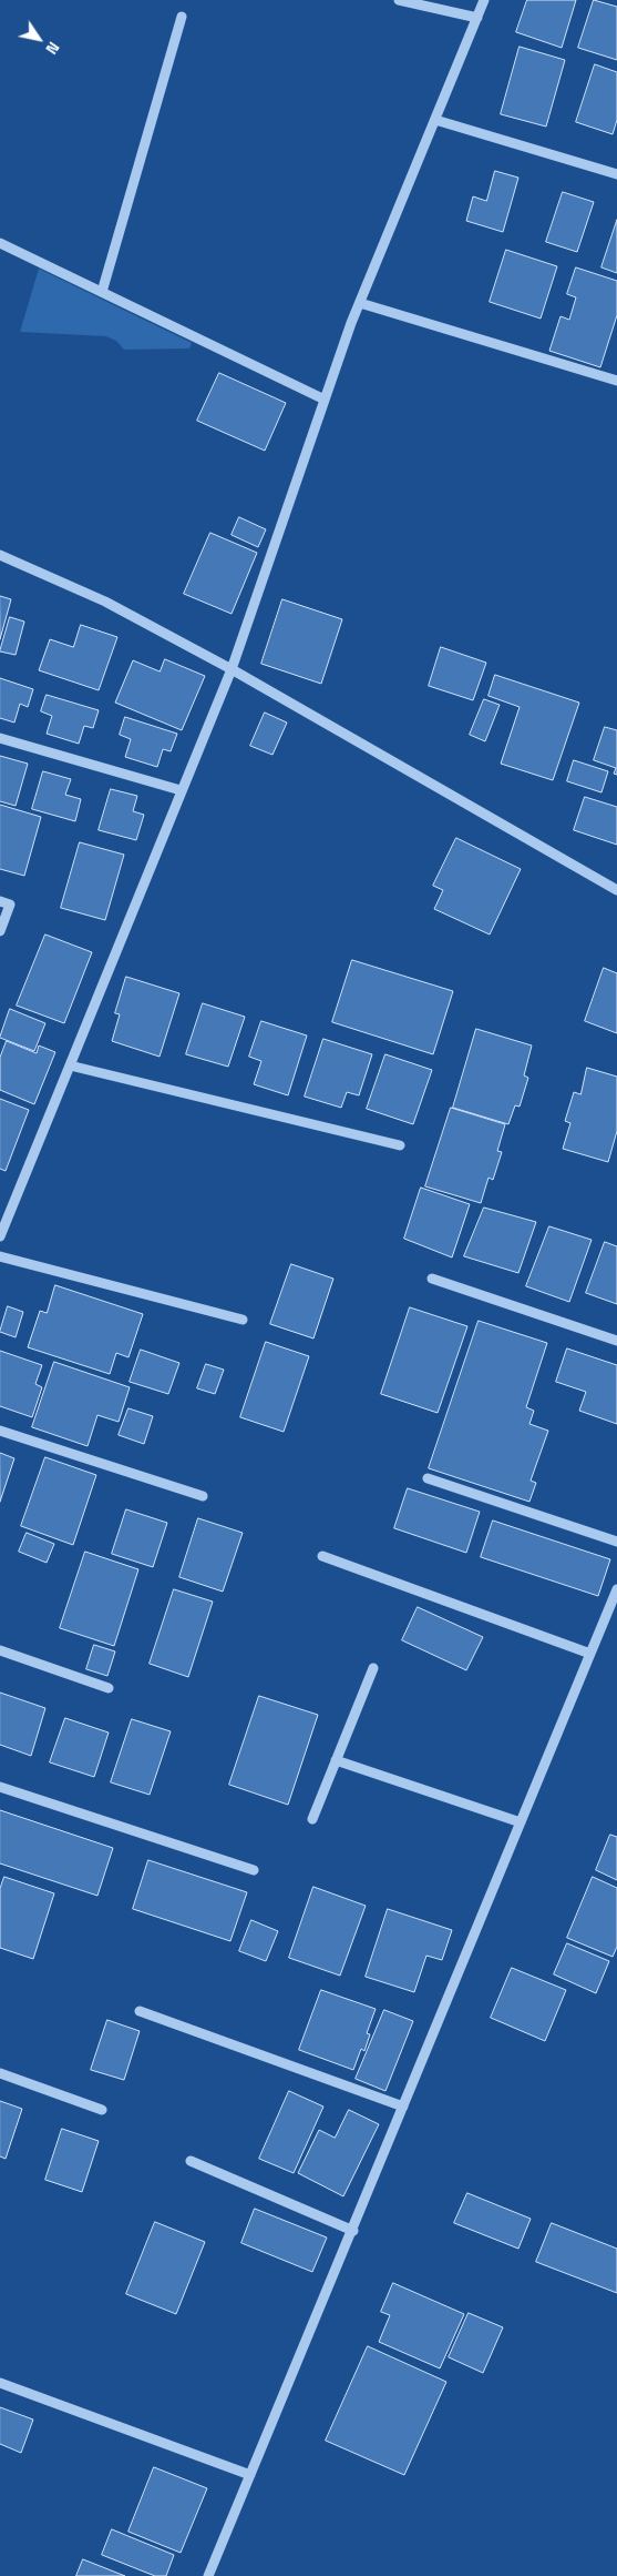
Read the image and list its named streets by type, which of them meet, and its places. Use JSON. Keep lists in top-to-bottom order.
{
  "north": "bottom right"
}
